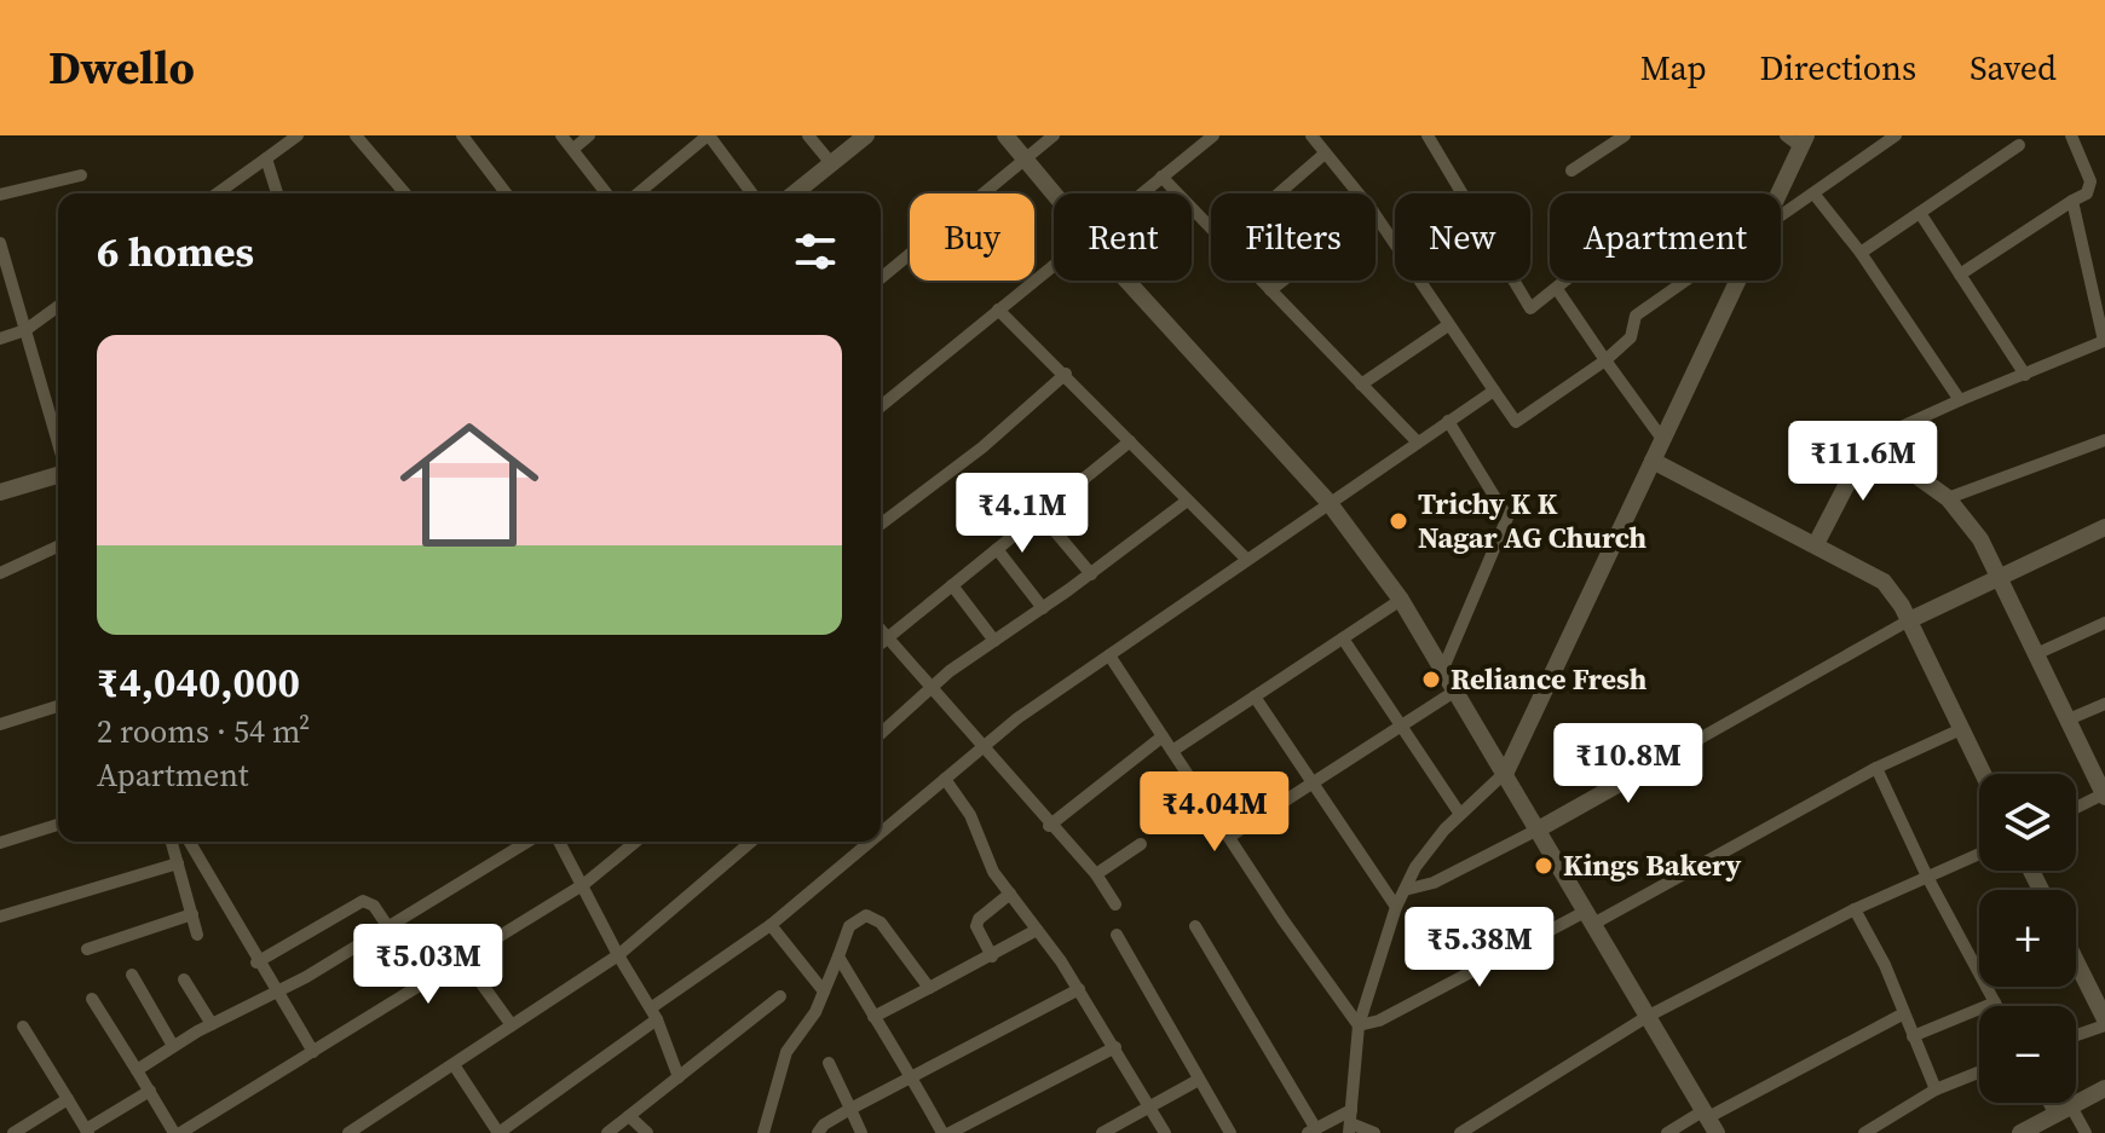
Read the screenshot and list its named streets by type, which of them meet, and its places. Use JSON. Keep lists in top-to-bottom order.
{
  "places": ["Trichy K K Nagar AG Church", "Reliance Fresh", "Kings Bakery"],
  "page": {
    "header": "Dwello",
    "nav": ["Map", "Directions", "Saved"],
    "chip": [
      "Buy",
      "Rent",
      "Filters",
      "New",
      "Apartment"
    ],
    "heading": "6 homes",
    "list": [
      {
        "name": "₹4,040,000",
        "note": "2 rooms · 54 m² · Apartment"
      }
    ],
    "price": [
      "₹11.6M",
      "₹4.1M",
      "₹10.8M",
      "₹4.04M",
      "₹5.38M",
      "₹5.03M"
    ],
    "map_buttons": ["+", "−"]
  }
}
